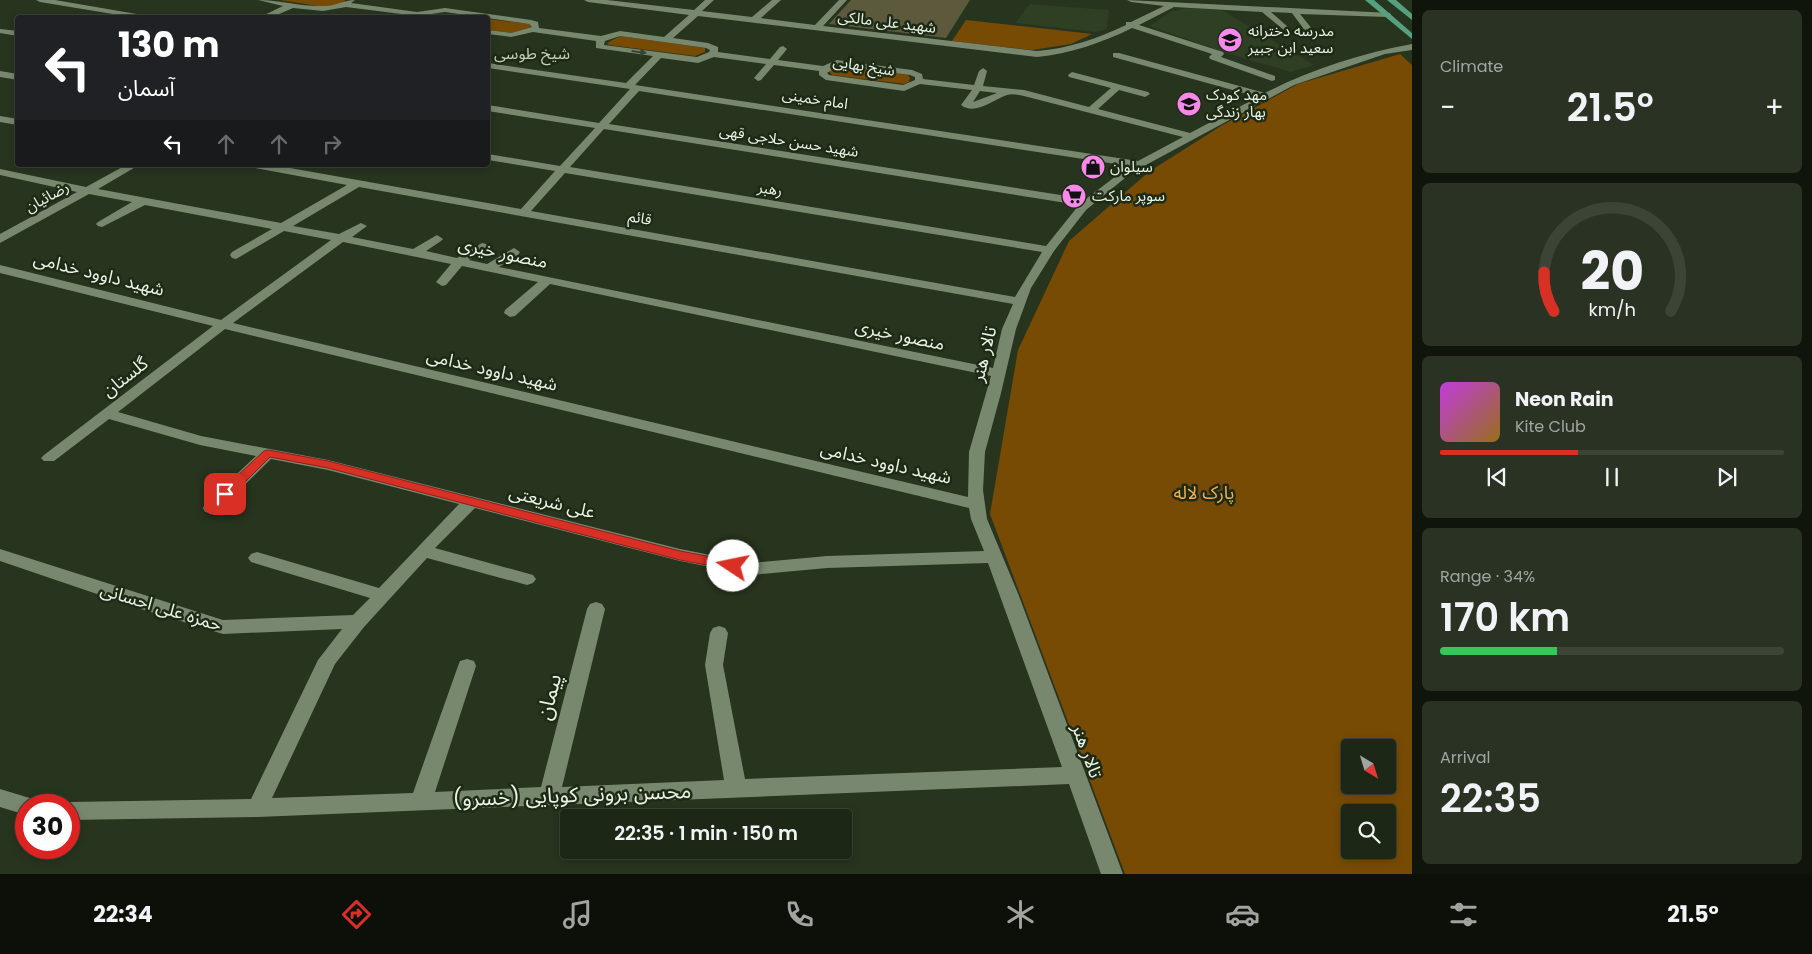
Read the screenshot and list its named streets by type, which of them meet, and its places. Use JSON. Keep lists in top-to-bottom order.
{
  "streets": {
    "street": [
      "شهید علی مالکی",
      "شیخ بهایی",
      "امام خمینی",
      "شهید حسن حلاجی قهی",
      "رهبر",
      "رضائیان",
      "قائم",
      "منصور خیری",
      "شهید داوود خدامی",
      "تالار هنر",
      "گلستان",
      "علی شریعتی",
      "حمزه علی احسانی",
      "پیمان",
      "محسن برونی کوپایی (خسرو)"
    ]
  },
  "crossings": [
    ["شیخ بهایی", "تالار هنر"],
    ["امام خمینی", "تالار هنر"],
    ["شهید حسن حلاجی قهی", "تالار هنر"],
    ["رهبر", "تالار هنر"],
    ["رضائیان", "منصور خیری"],
    ["قائم", "تالار هنر"],
    ["منصور خیری", "تالار هنر"],
    ["منصور خیری", "گلستان"],
    ["شهید داوود خدامی", "تالار هنر"],
    ["شهید داوود خدامی", "گلستان"],
    ["تالار هنر", "علی شریعتی"],
    ["تالار هنر", "محسن برونی کوپایی (خسرو)"],
    ["گلستان", "علی شریعتی"],
    ["پیمان", "محسن برونی کوپایی (خسرو)"]
  ],
  "districts": ["شیخ طوسی"],
  "parks": ["پارک لاله"],
  "places": {
    "school or university": ["مدرسه دخترانه سعید ابن جبیر", "مهد کودک بهار زندگی"],
    "shop": ["سیلوان"],
    "supermarket": ["سوپر مارکت"]
  },
  "north": "bottom right",
  "page": {
    "tile": [
      "Climate",
      ["Range · 34%", "170 km"],
      ["Arrival", "22:35"]
    ],
    "turn": ["130 m", "آسمان"],
    "heat": ["−", "21.5°", "+"],
    "song": ["Neon Rain", "Kite Club"],
    "limit": "30",
    "trip": "22:35 · 1 min · 150 m",
    "tabs": ["22:34", "21.5°"],
    "gauge": ["20", "km/h"]
  }
}
